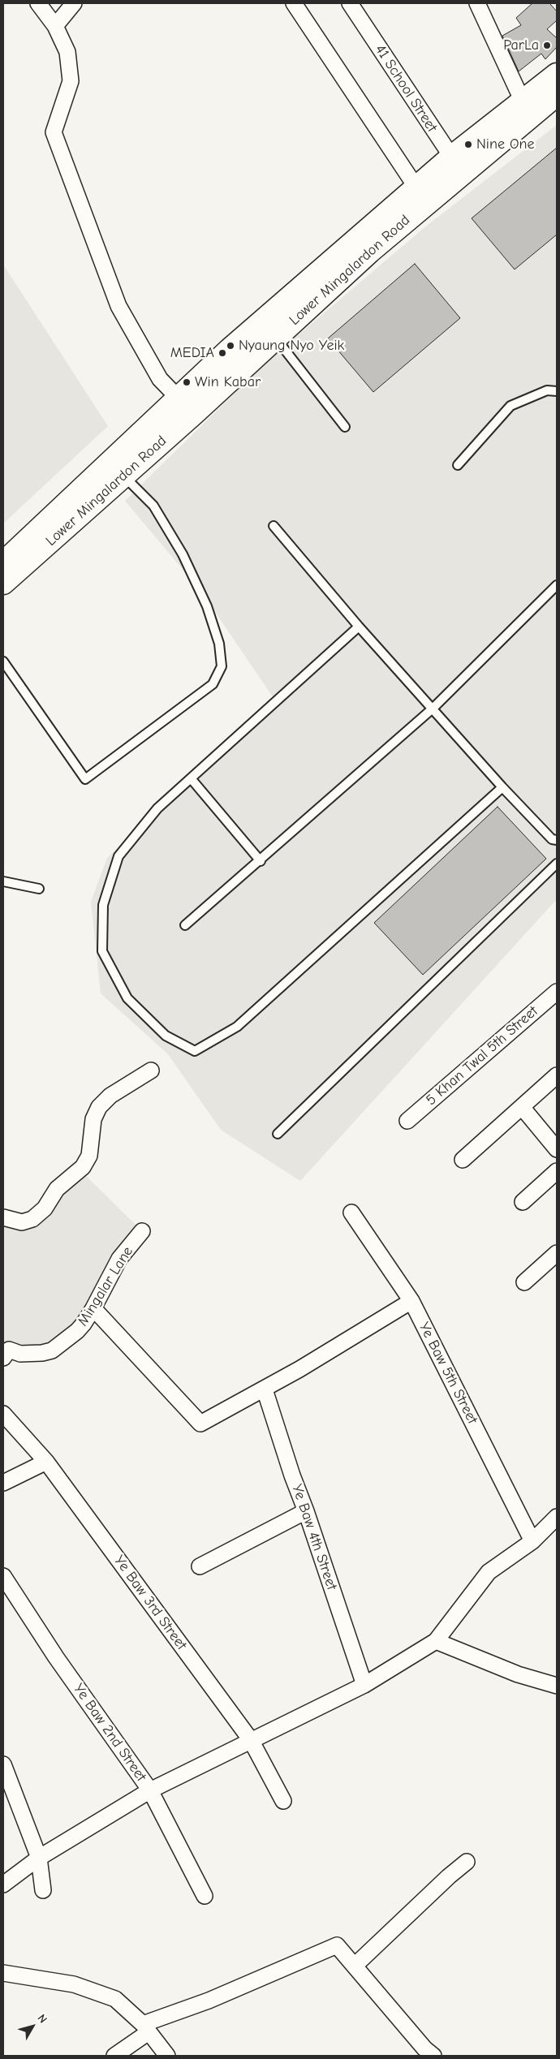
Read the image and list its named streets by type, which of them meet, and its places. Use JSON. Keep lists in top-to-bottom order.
{
  "streets": {
    "main road": ["Lower Mingalardon Road"],
    "street": [
      "41 School Street",
      "5 Khan Twal 5th Street",
      "Mingalar Lane",
      "Ye Baw 5th Street",
      "Ye Baw 4th Street",
      "Ye Baw 3rd Street",
      "Ye Baw 2nd Street"
    ]
  },
  "crossings": [
    ["41 School Street", "Lower Mingalardon Road"]
  ],
  "places": [
    "ParLa",
    "Nine One",
    "Nyaung Nyo Yeik",
    "MEDIA",
    "Win Kabar"
  ],
  "north": "top right"
}
